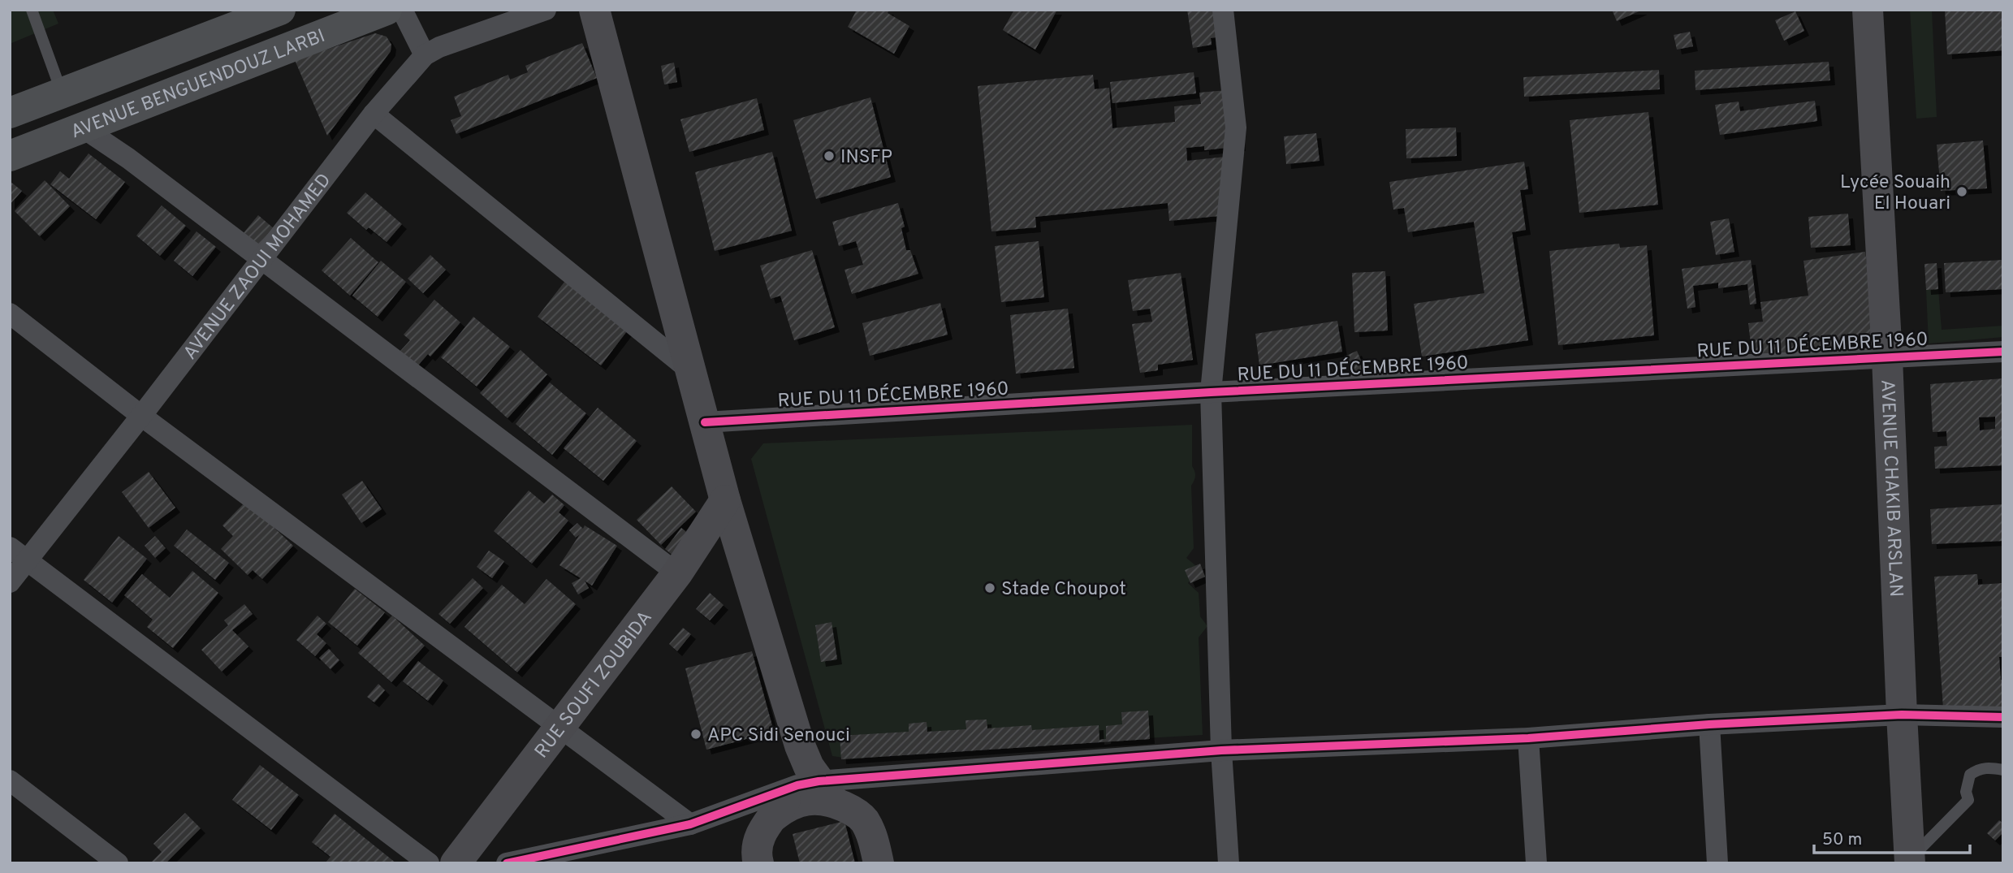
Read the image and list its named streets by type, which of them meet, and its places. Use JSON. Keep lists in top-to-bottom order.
{
  "streets": {
    "main road": ["AVENUE BENGUENDOUZ LARBI", "AVENUE CHAKIB ARSLAN", "RUE SOUFI ZOUBIDA"],
    "street": ["AVENUE ZAOUI MOHAMED", "RUE DU 11 DÉCEMBRE 1960"]
  },
  "crossings": [
    ["RUE DU 11 DÉCEMBRE 1960", "AVENUE CHAKIB ARSLAN"]
  ],
  "places": [
    "INSFP",
    "Lycée Souaih El Houari",
    "Stade Choupot",
    "APC Sidi Senouci"
  ],
  "scale_bar": "50 m"
}
